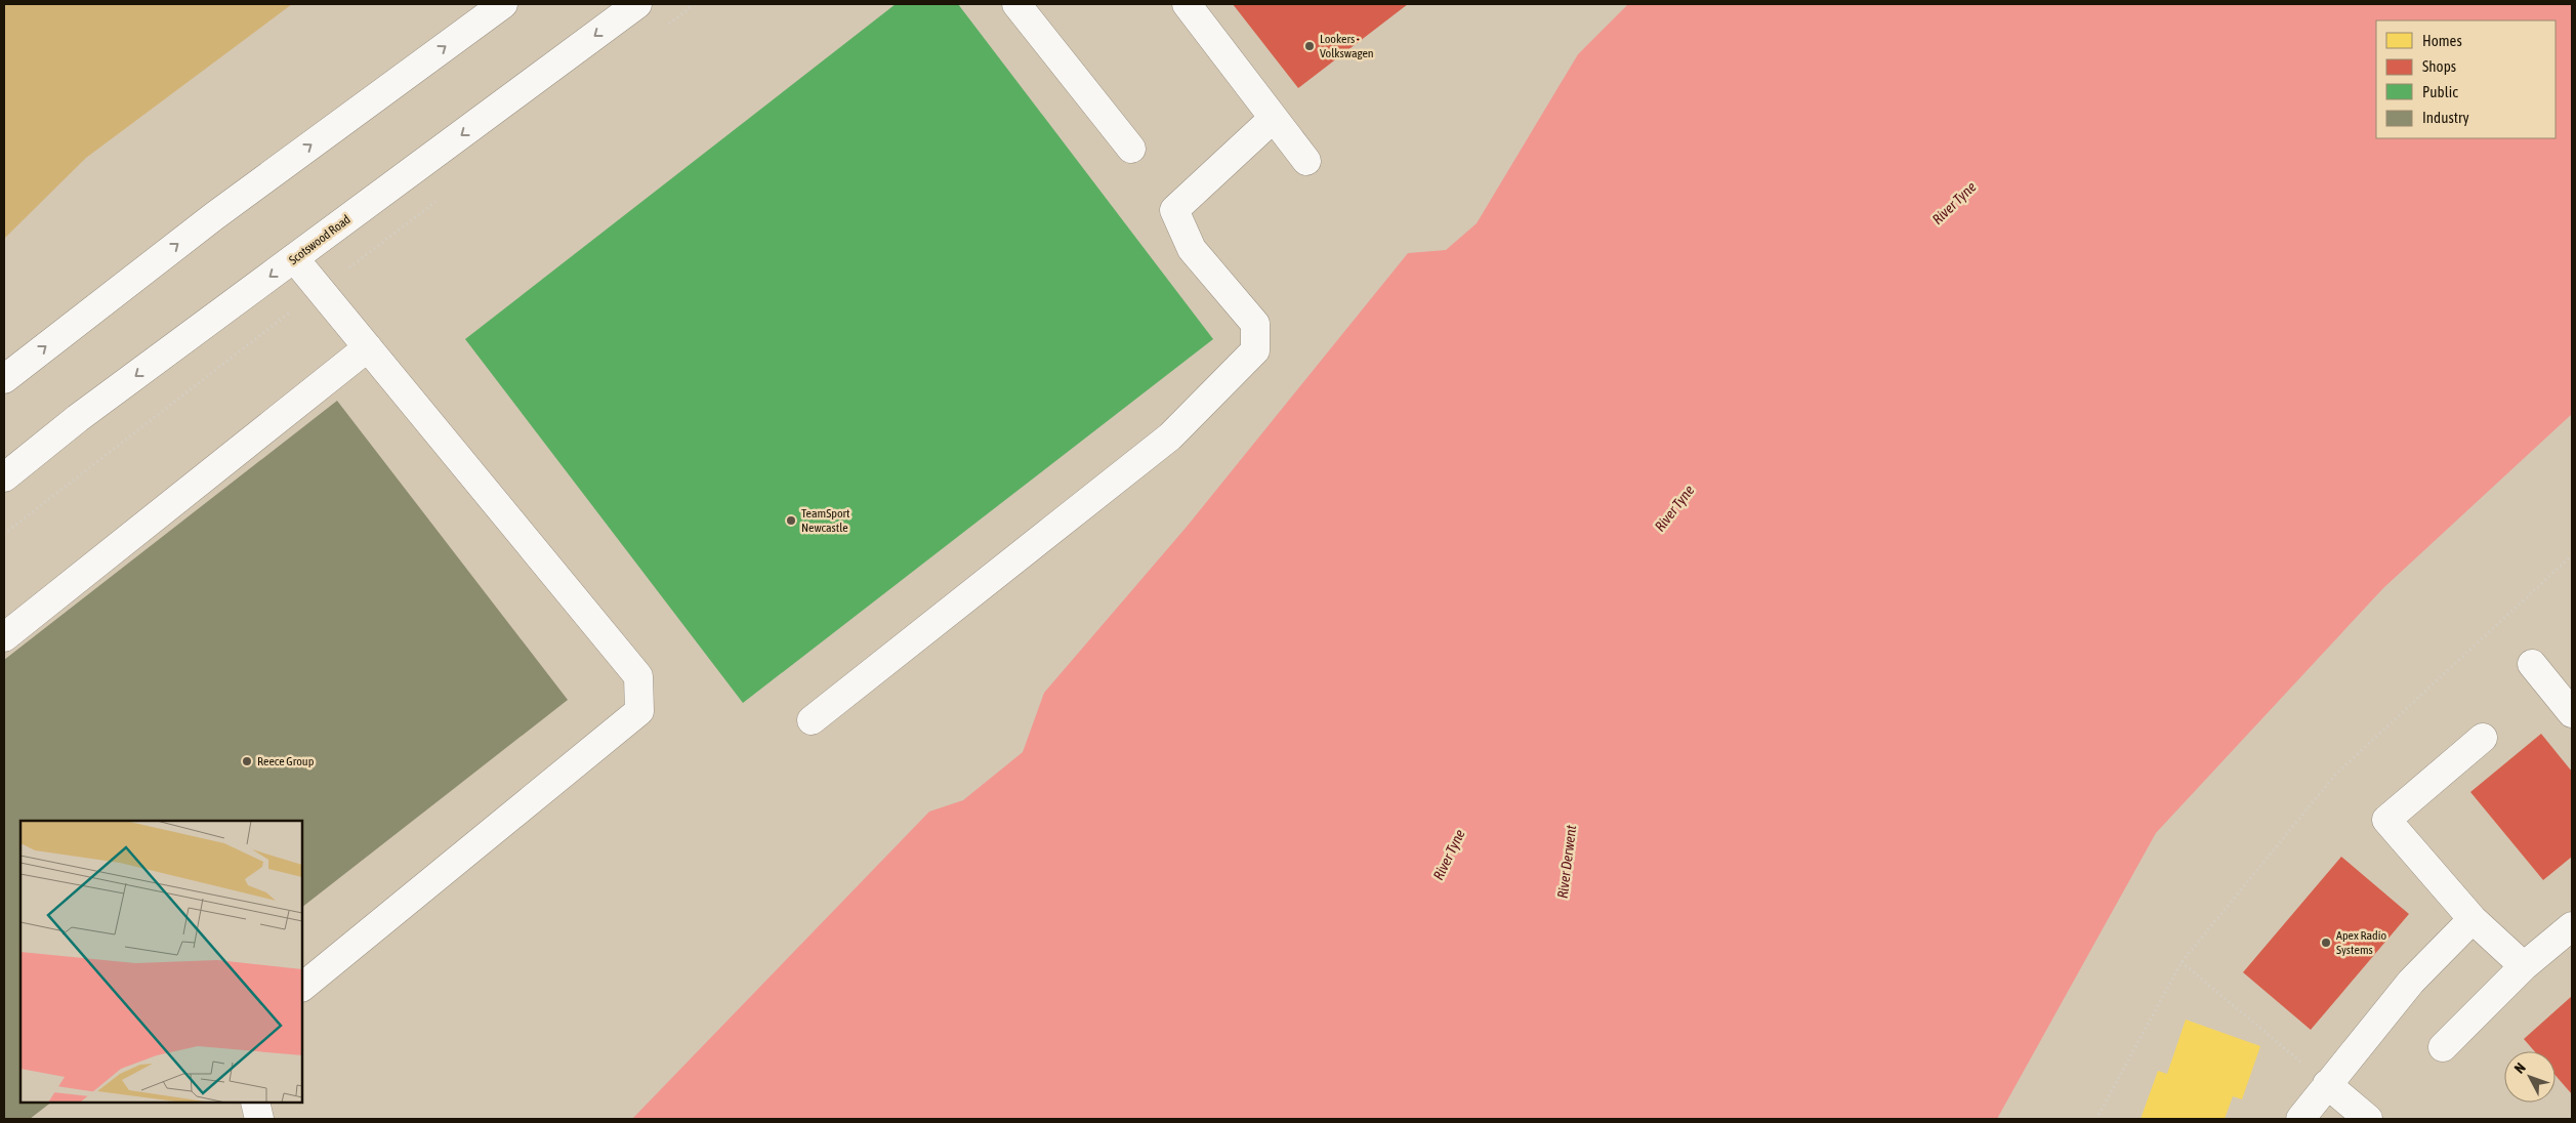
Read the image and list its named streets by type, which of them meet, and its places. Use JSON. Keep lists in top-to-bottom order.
{
  "streets": {
    "main road": ["Scotswood Road"]
  },
  "water": ["River Tyne", "River Derwent"],
  "places": [
    "Lookers - Volkswagen",
    "TeamSport Newcastle",
    "Reece Group",
    "Apex Radio Systems"
  ],
  "legend": [
    "Homes",
    "Shops",
    "Public",
    "Industry"
  ],
  "north": "top left"
}
